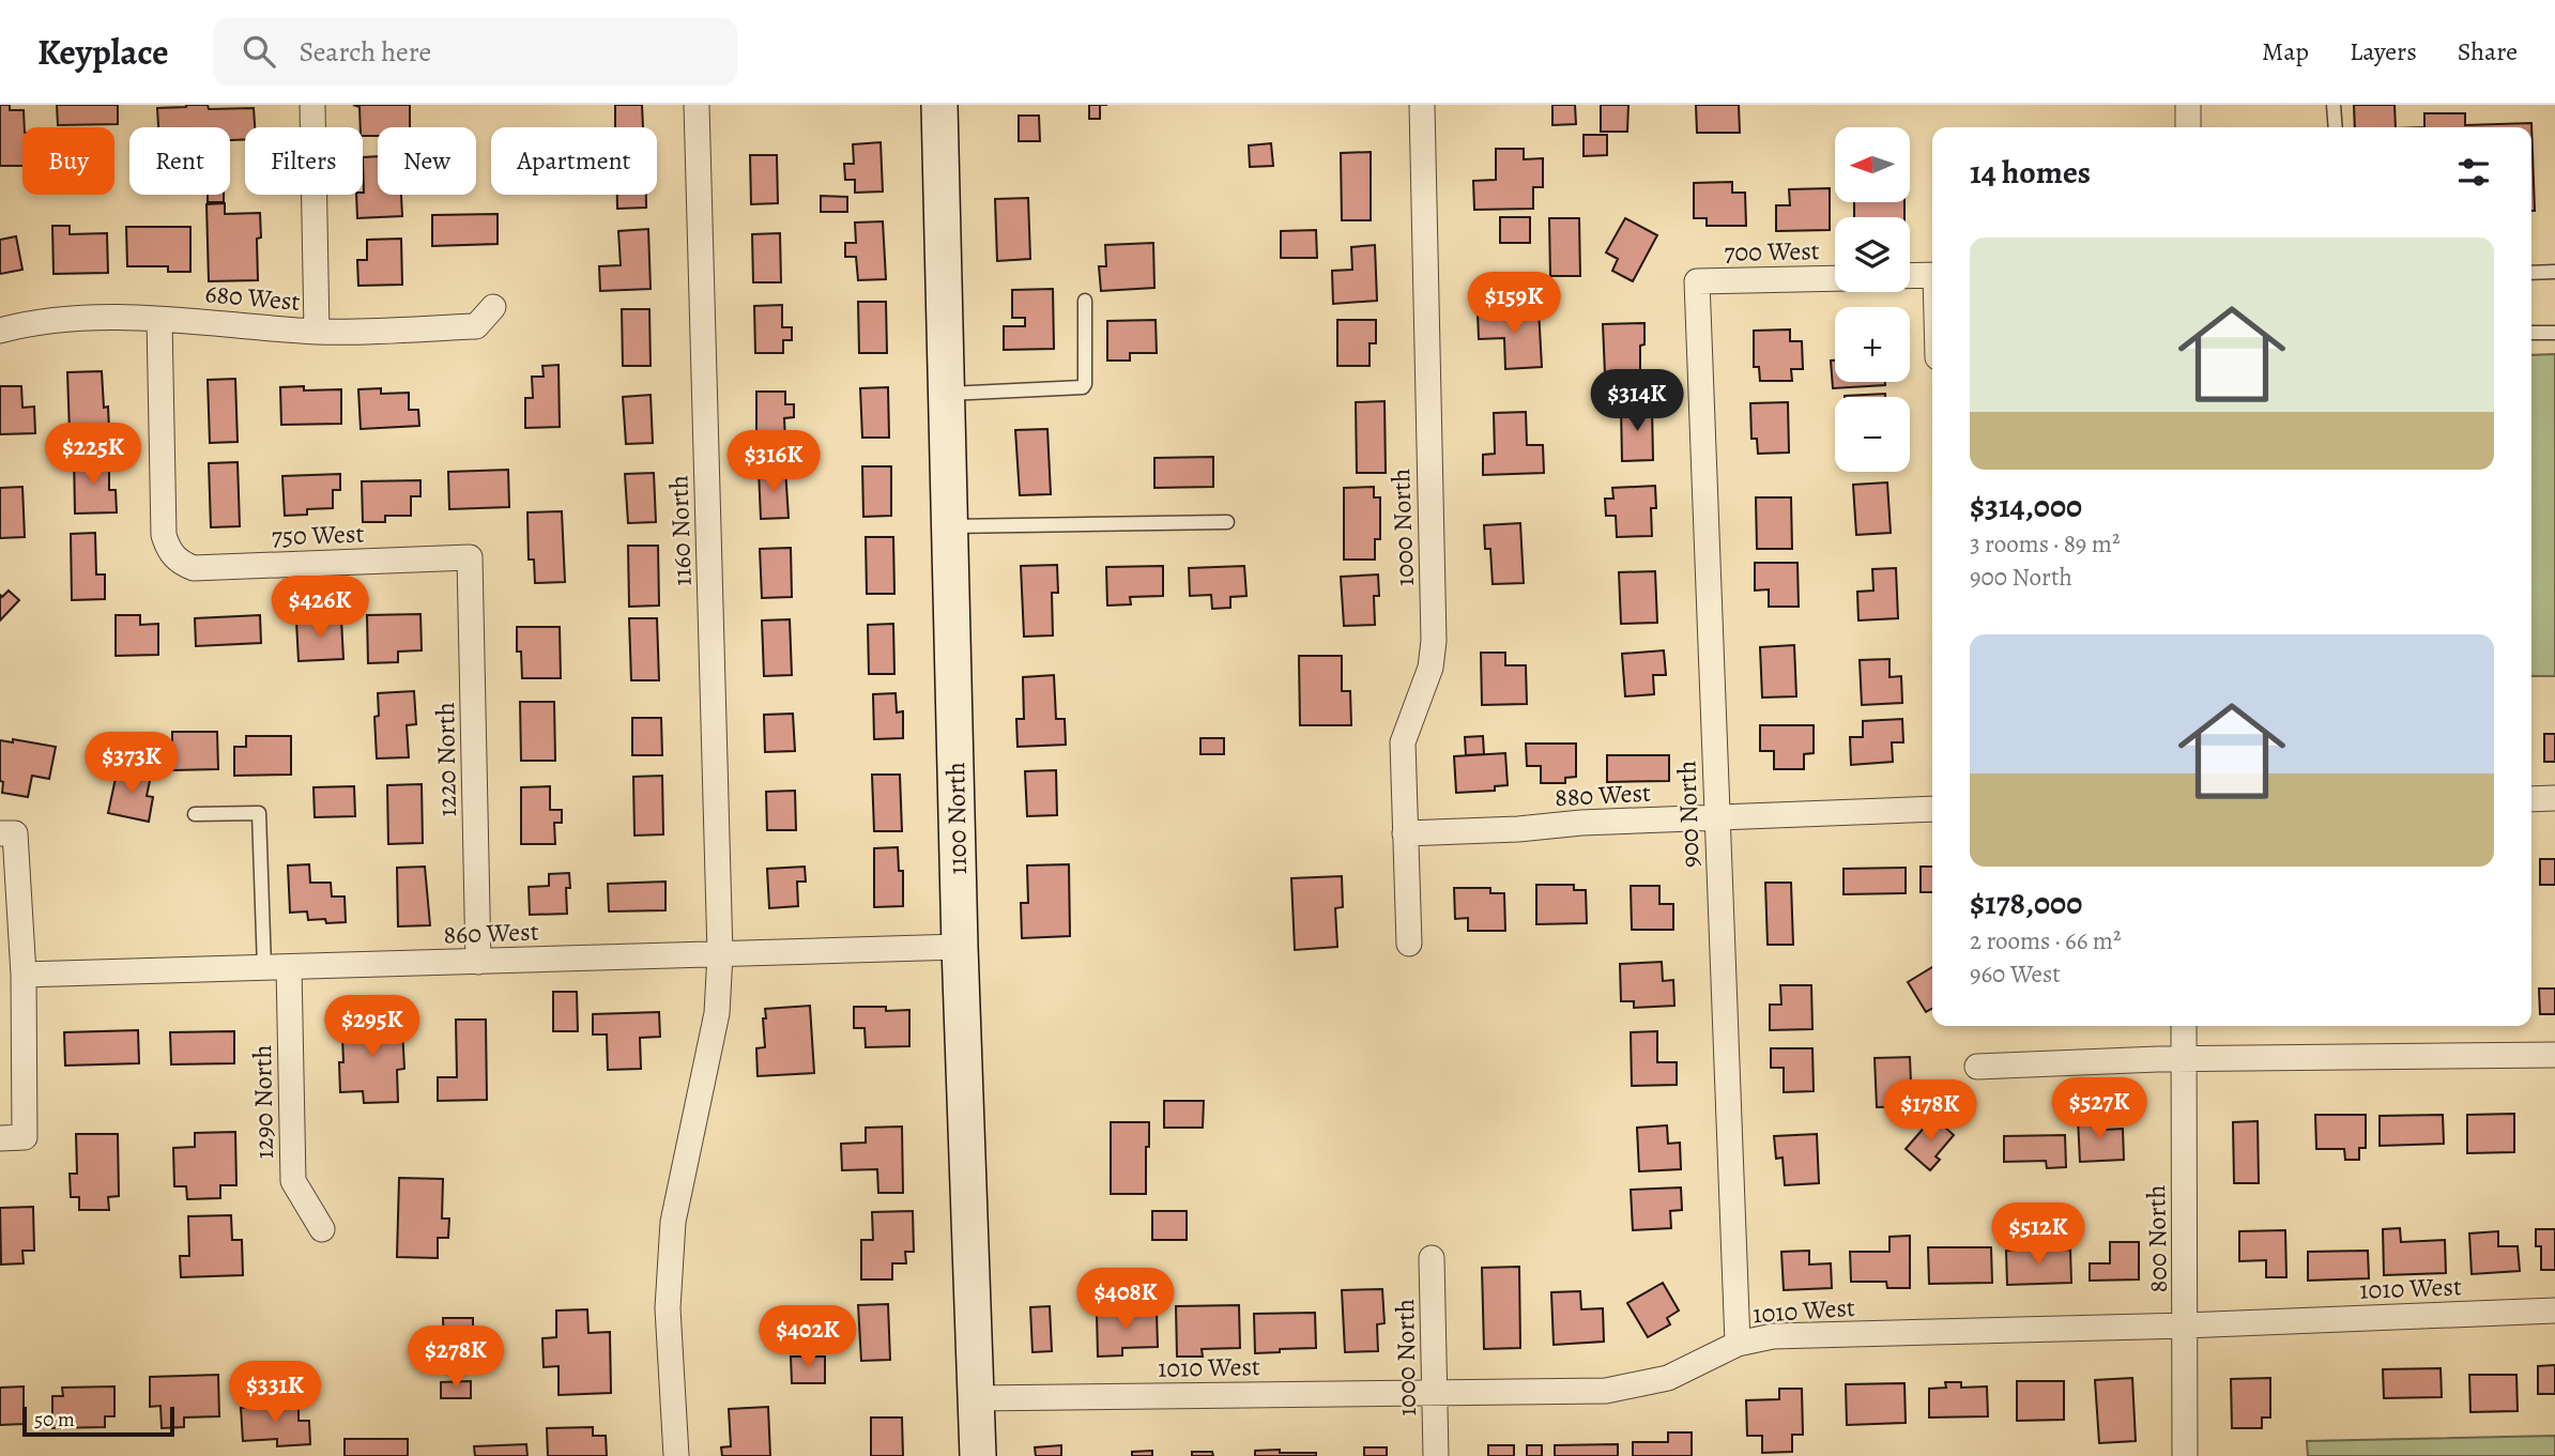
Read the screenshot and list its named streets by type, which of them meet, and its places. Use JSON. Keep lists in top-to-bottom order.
{
  "streets": {
    "main road": ["1100 North"],
    "street": [
      "700 West",
      "680 West",
      "1000 North",
      "1160 North",
      "750 West",
      "1220 North",
      "880 West",
      "900 North",
      "860 West",
      "1290 North",
      "800 North",
      "1010 West"
    ]
  },
  "crossings": [
    ["700 West", "900 North"],
    ["680 West", "750 West"],
    ["1000 North", "880 West"],
    ["1000 North", "1010 West"],
    ["1160 North", "860 West"],
    ["750 West", "1220 North"],
    ["1220 North", "860 West"],
    ["880 West", "900 North"],
    ["900 North", "1010 West"],
    ["1100 North", "860 West"],
    ["1100 North", "1010 West"],
    ["860 West", "1290 North"],
    ["800 North", "1010 West"]
  ],
  "scale_bar": "50 m",
  "north": "left",
  "page": {
    "header": "Keyplace",
    "search": "Search here",
    "nav": ["Map", "Layers", "Share"],
    "map_buttons": ["+", "−"],
    "chip": [
      "Buy",
      "Rent",
      "Filters",
      "New",
      "Apartment"
    ],
    "heading": "14 homes",
    "list": [
      {
        "name": "$314,000",
        "note": "3 rooms · 89 m² · 900 North"
      },
      {
        "name": "$178,000",
        "note": "2 rooms · 66 m² · 960 West"
      }
    ],
    "price": [
      "$159K",
      "$314K",
      "$225K",
      "$316K",
      "$426K",
      "$373K",
      "$295K",
      "$527K",
      "$178K",
      "$512K",
      "$408K",
      "$402K",
      "$278K",
      "$331K"
    ],
    "scale": "50 m"
  }
}
